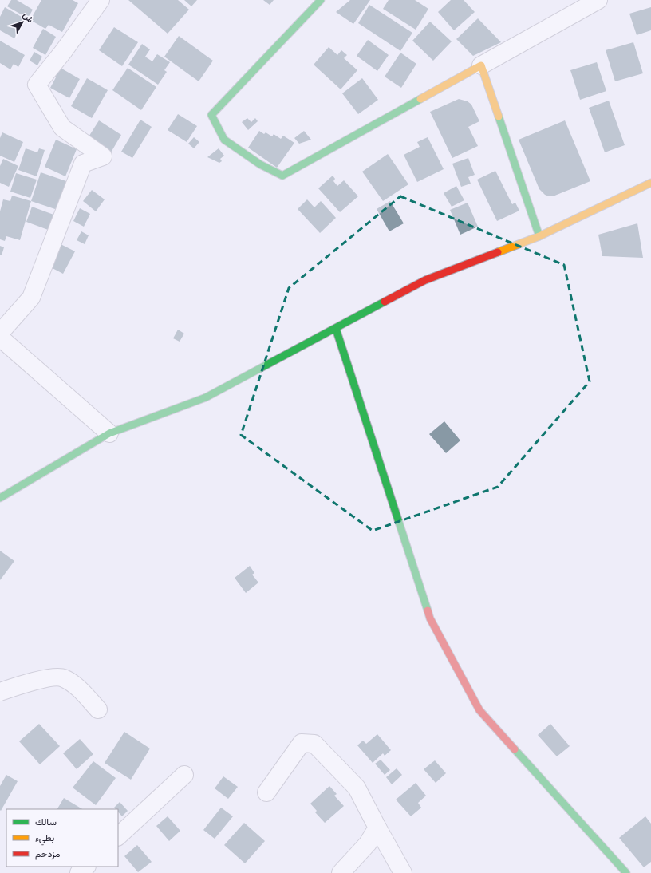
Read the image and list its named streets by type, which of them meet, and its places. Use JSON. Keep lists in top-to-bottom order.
{
  "legend": ["سالك", "بطيء", "مزدحم"],
  "north": "top right"
}
